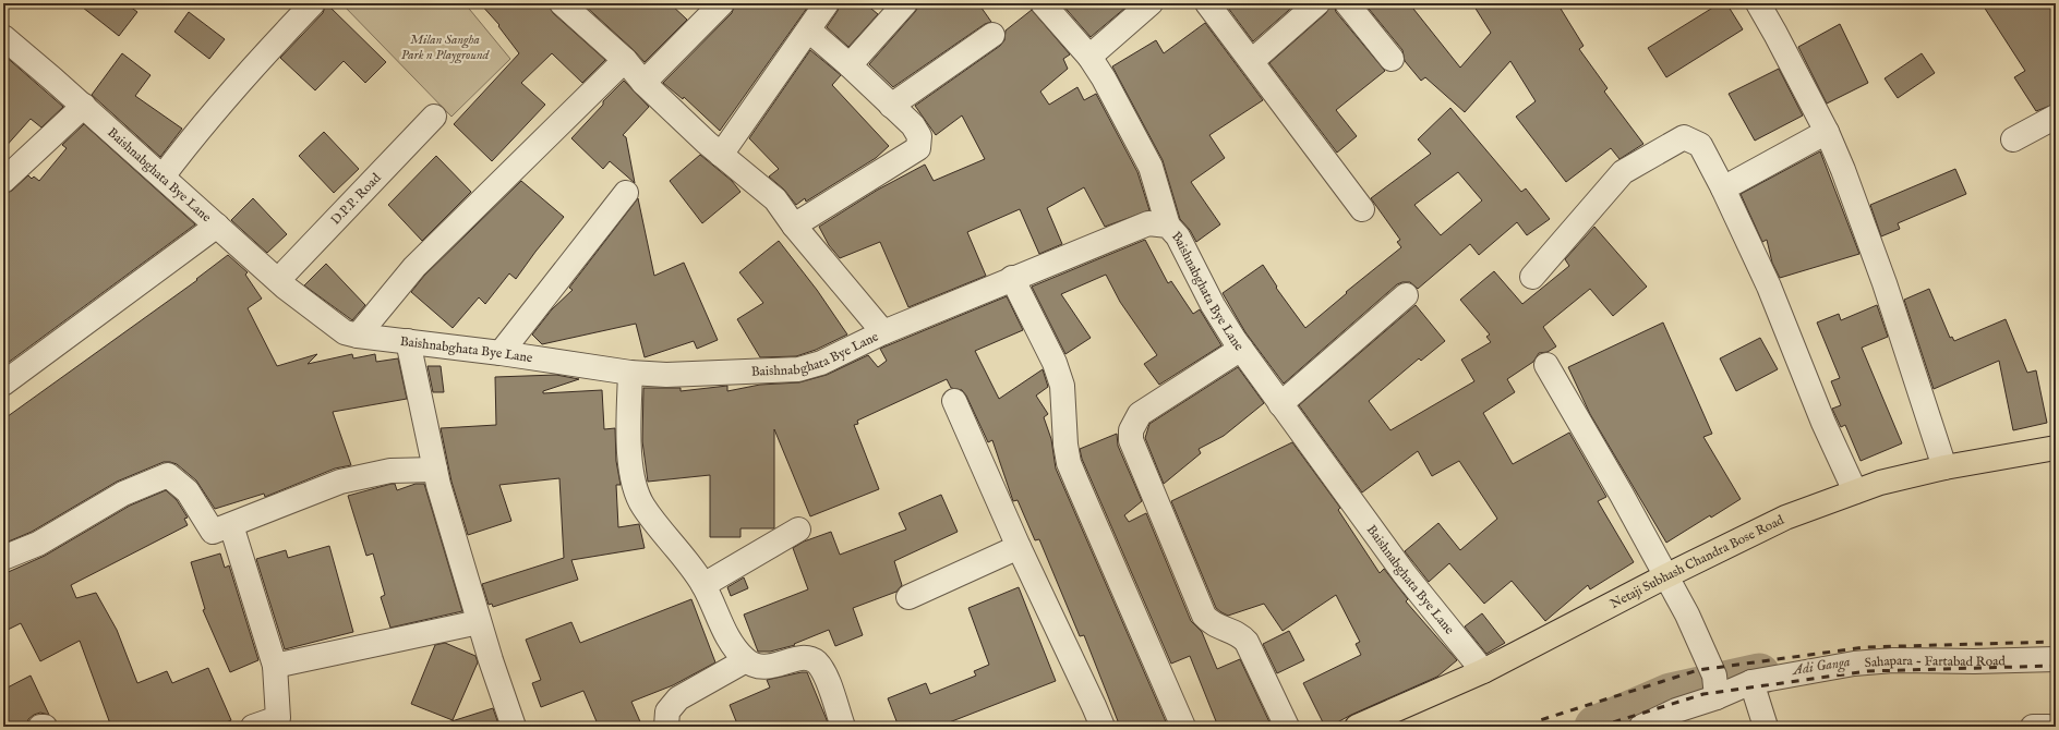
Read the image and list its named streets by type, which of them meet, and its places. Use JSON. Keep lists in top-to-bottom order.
{
  "streets": {
    "main road": ["Netaji Subhash Chandra Bose Road"],
    "street": ["Baishnabghata Bye Lane", "D.P.P. Road", "Sahapara - Fartabad Road"]
  },
  "crossings": [
    ["Baishnabghata Bye Lane", "D.P.P. Road"],
    ["Baishnabghata Bye Lane", "Netaji Subhash Chandra Bose Road"]
  ],
  "water": ["Adi Ganga"],
  "parks": ["Milan Sangha Park n Playground"]
}
